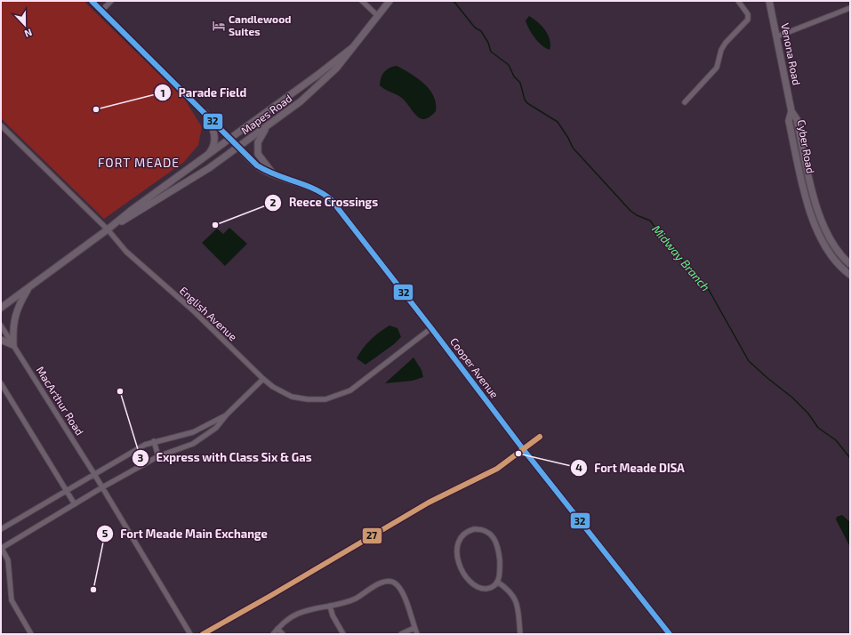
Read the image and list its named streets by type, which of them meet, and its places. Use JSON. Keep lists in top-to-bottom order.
{
  "streets": {
    "street": [
      "Venona Road",
      "Mapes Road",
      "Cyber Road",
      "English Avenue",
      "Cooper Avenue",
      "MacArthur Road"
    ]
  },
  "crossings": [
    ["Venona Road", "Cyber Road"],
    ["Mapes Road", "English Avenue"],
    ["Mapes Road", "Cooper Avenue"],
    ["English Avenue", "Cooper Avenue"]
  ],
  "districts": ["FORT MEADE"],
  "water": ["Midway Branch"],
  "places": {
    "hotel": ["Candlewood Suites"],
    "other": [
      "Parade Field",
      "Reece Crossings",
      "Express with Class Six & Gas",
      "Fort Meade DISA",
      "Fort Meade Main Exchange"
    ]
  },
  "lines": ["transit line 32", "transit line 27"],
  "north": "bottom"
}
